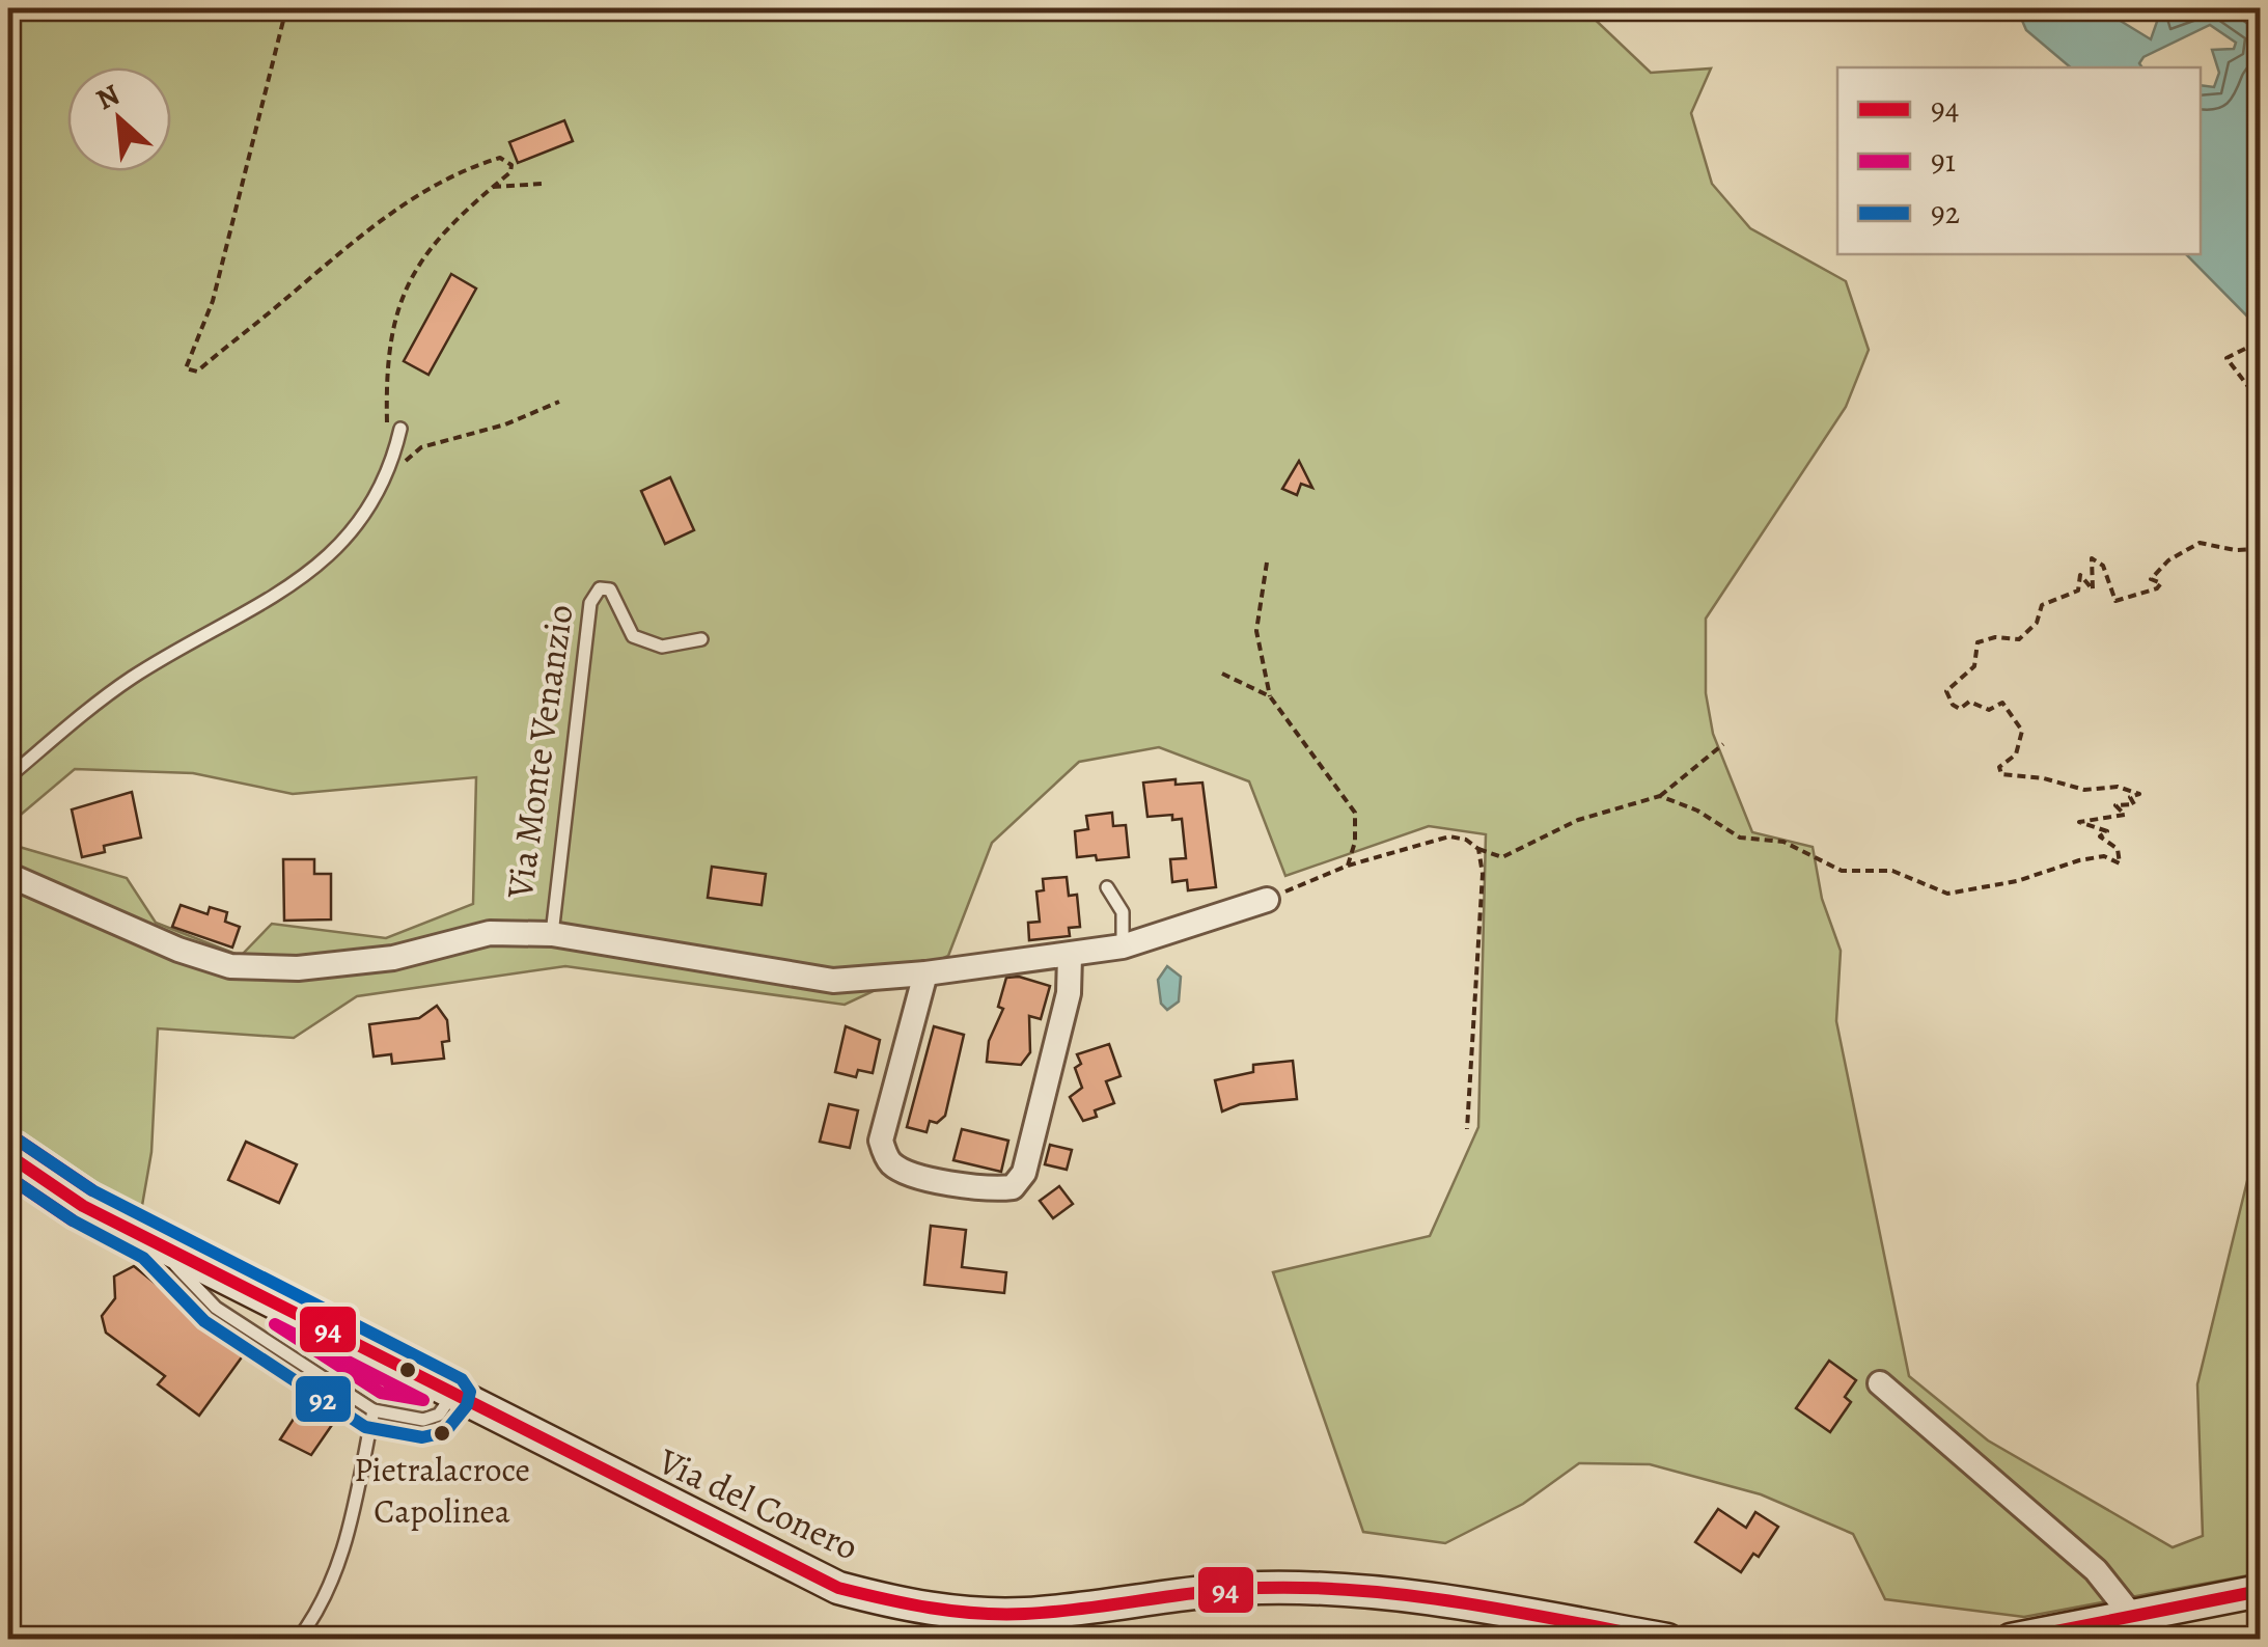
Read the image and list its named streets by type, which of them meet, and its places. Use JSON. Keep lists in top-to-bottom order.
{
  "streets": {
    "main road": ["Via del Conero"],
    "street": ["Via Monte Venanzio"]
  },
  "places": ["Pietralacroce Capolinea"],
  "lines": ["transit line 91", "transit line 92", "transit line 94"],
  "legend": ["94", "91", "92"],
  "north": "top left"
}
